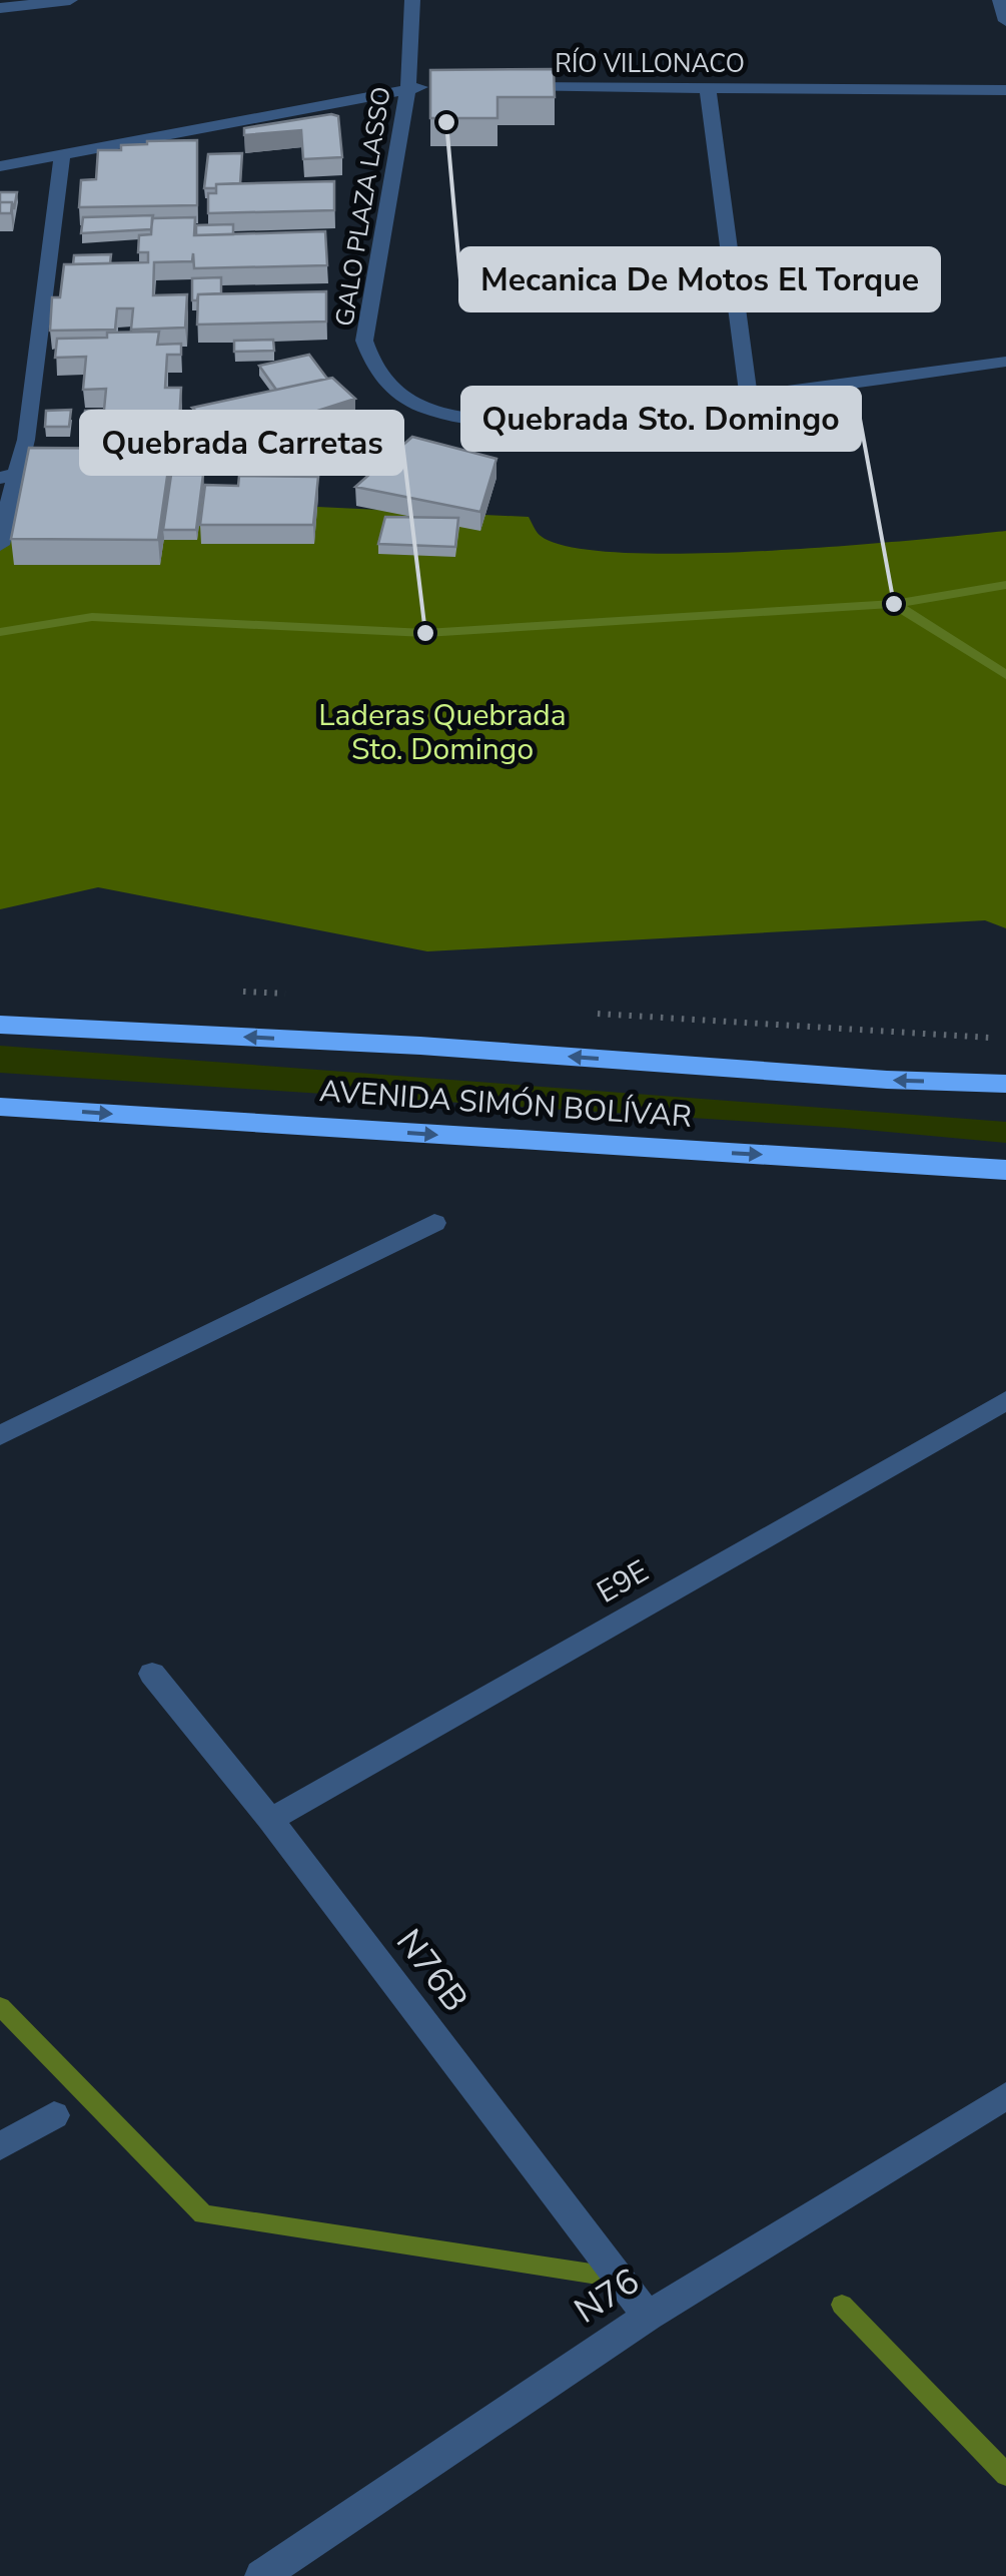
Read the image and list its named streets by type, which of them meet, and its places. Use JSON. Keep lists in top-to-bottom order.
{
  "streets": {
    "highway": ["AVENIDA SIMÓN BOLÍVAR"],
    "street": [
      "RÍO VILLONACO",
      "GALO PLAZA LASSO",
      "E9E",
      "N76B",
      "N76"
    ]
  },
  "crossings": [
    ["E9E", "N76B"],
    ["N76B", "N76"]
  ],
  "parks": ["Laderas Quebrada Sto. Domingo"],
  "places": ["Mecanica De Motos El Torque", "Quebrada Sto. Domingo", "Quebrada Carretas"]
}
